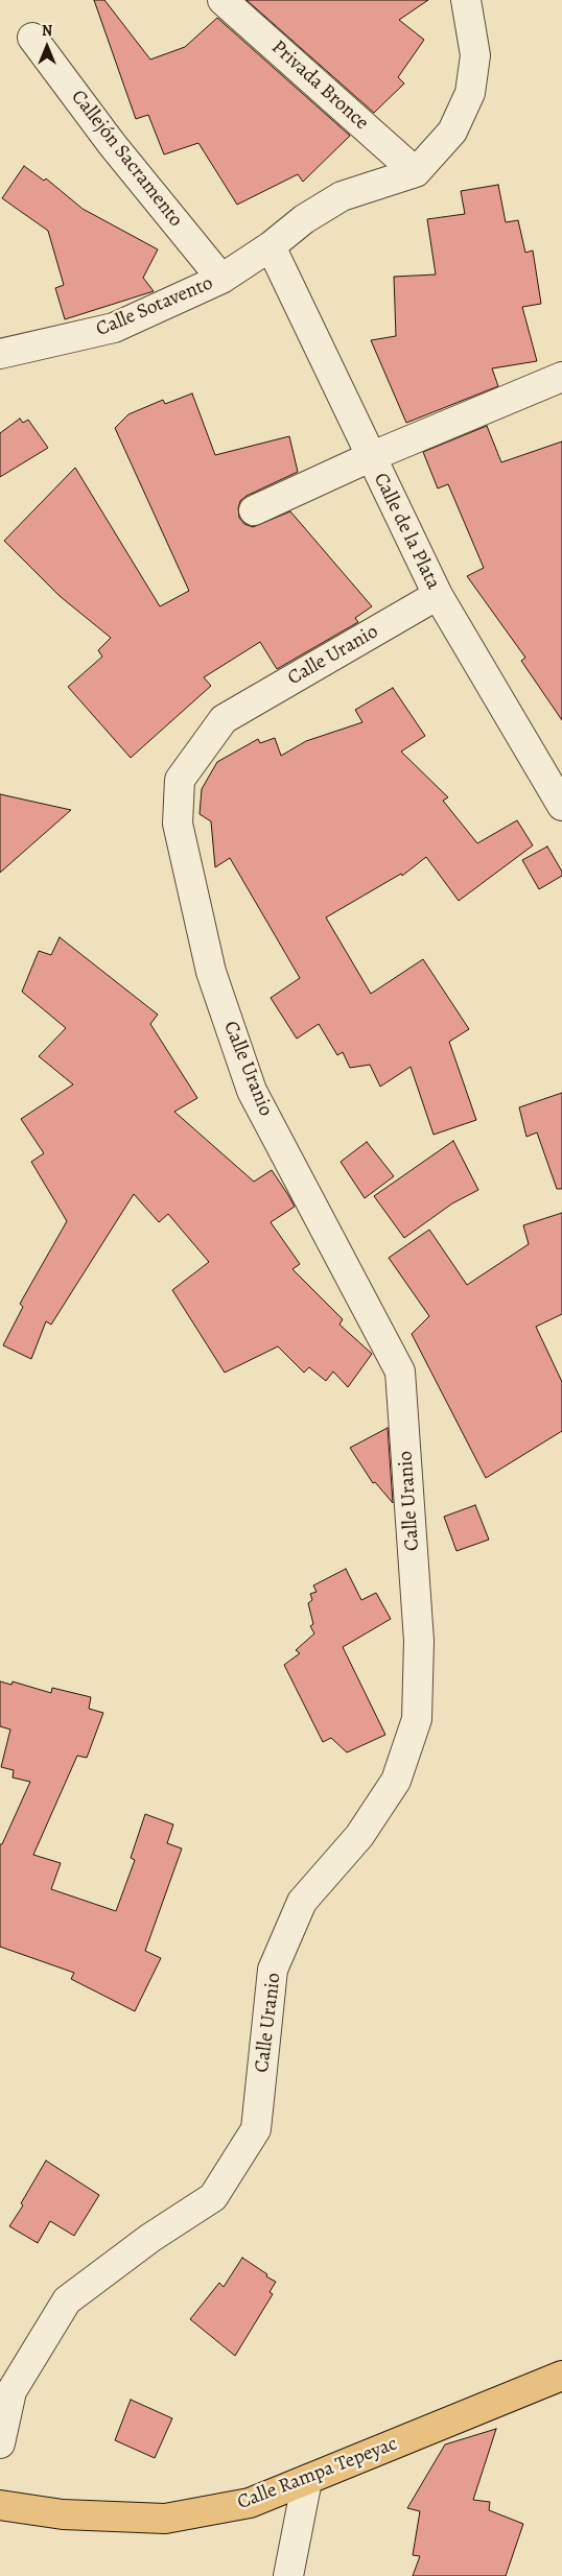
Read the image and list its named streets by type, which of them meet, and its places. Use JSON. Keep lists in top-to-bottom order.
{
  "streets": {
    "main road": ["Calle Rampa Tepeyac"],
    "street": [
      "Privada Bronce",
      "Callejón Sacramento",
      "Calle Sotavento",
      "Calle de la Plata",
      "Calle Uranio"
    ]
  },
  "crossings": [
    ["Privada Bronce", "Calle Sotavento"],
    ["Callejón Sacramento", "Calle Sotavento"],
    ["Calle Sotavento", "Calle de la Plata"],
    ["Calle de la Plata", "Calle Uranio"]
  ],
  "north": "top"
}
